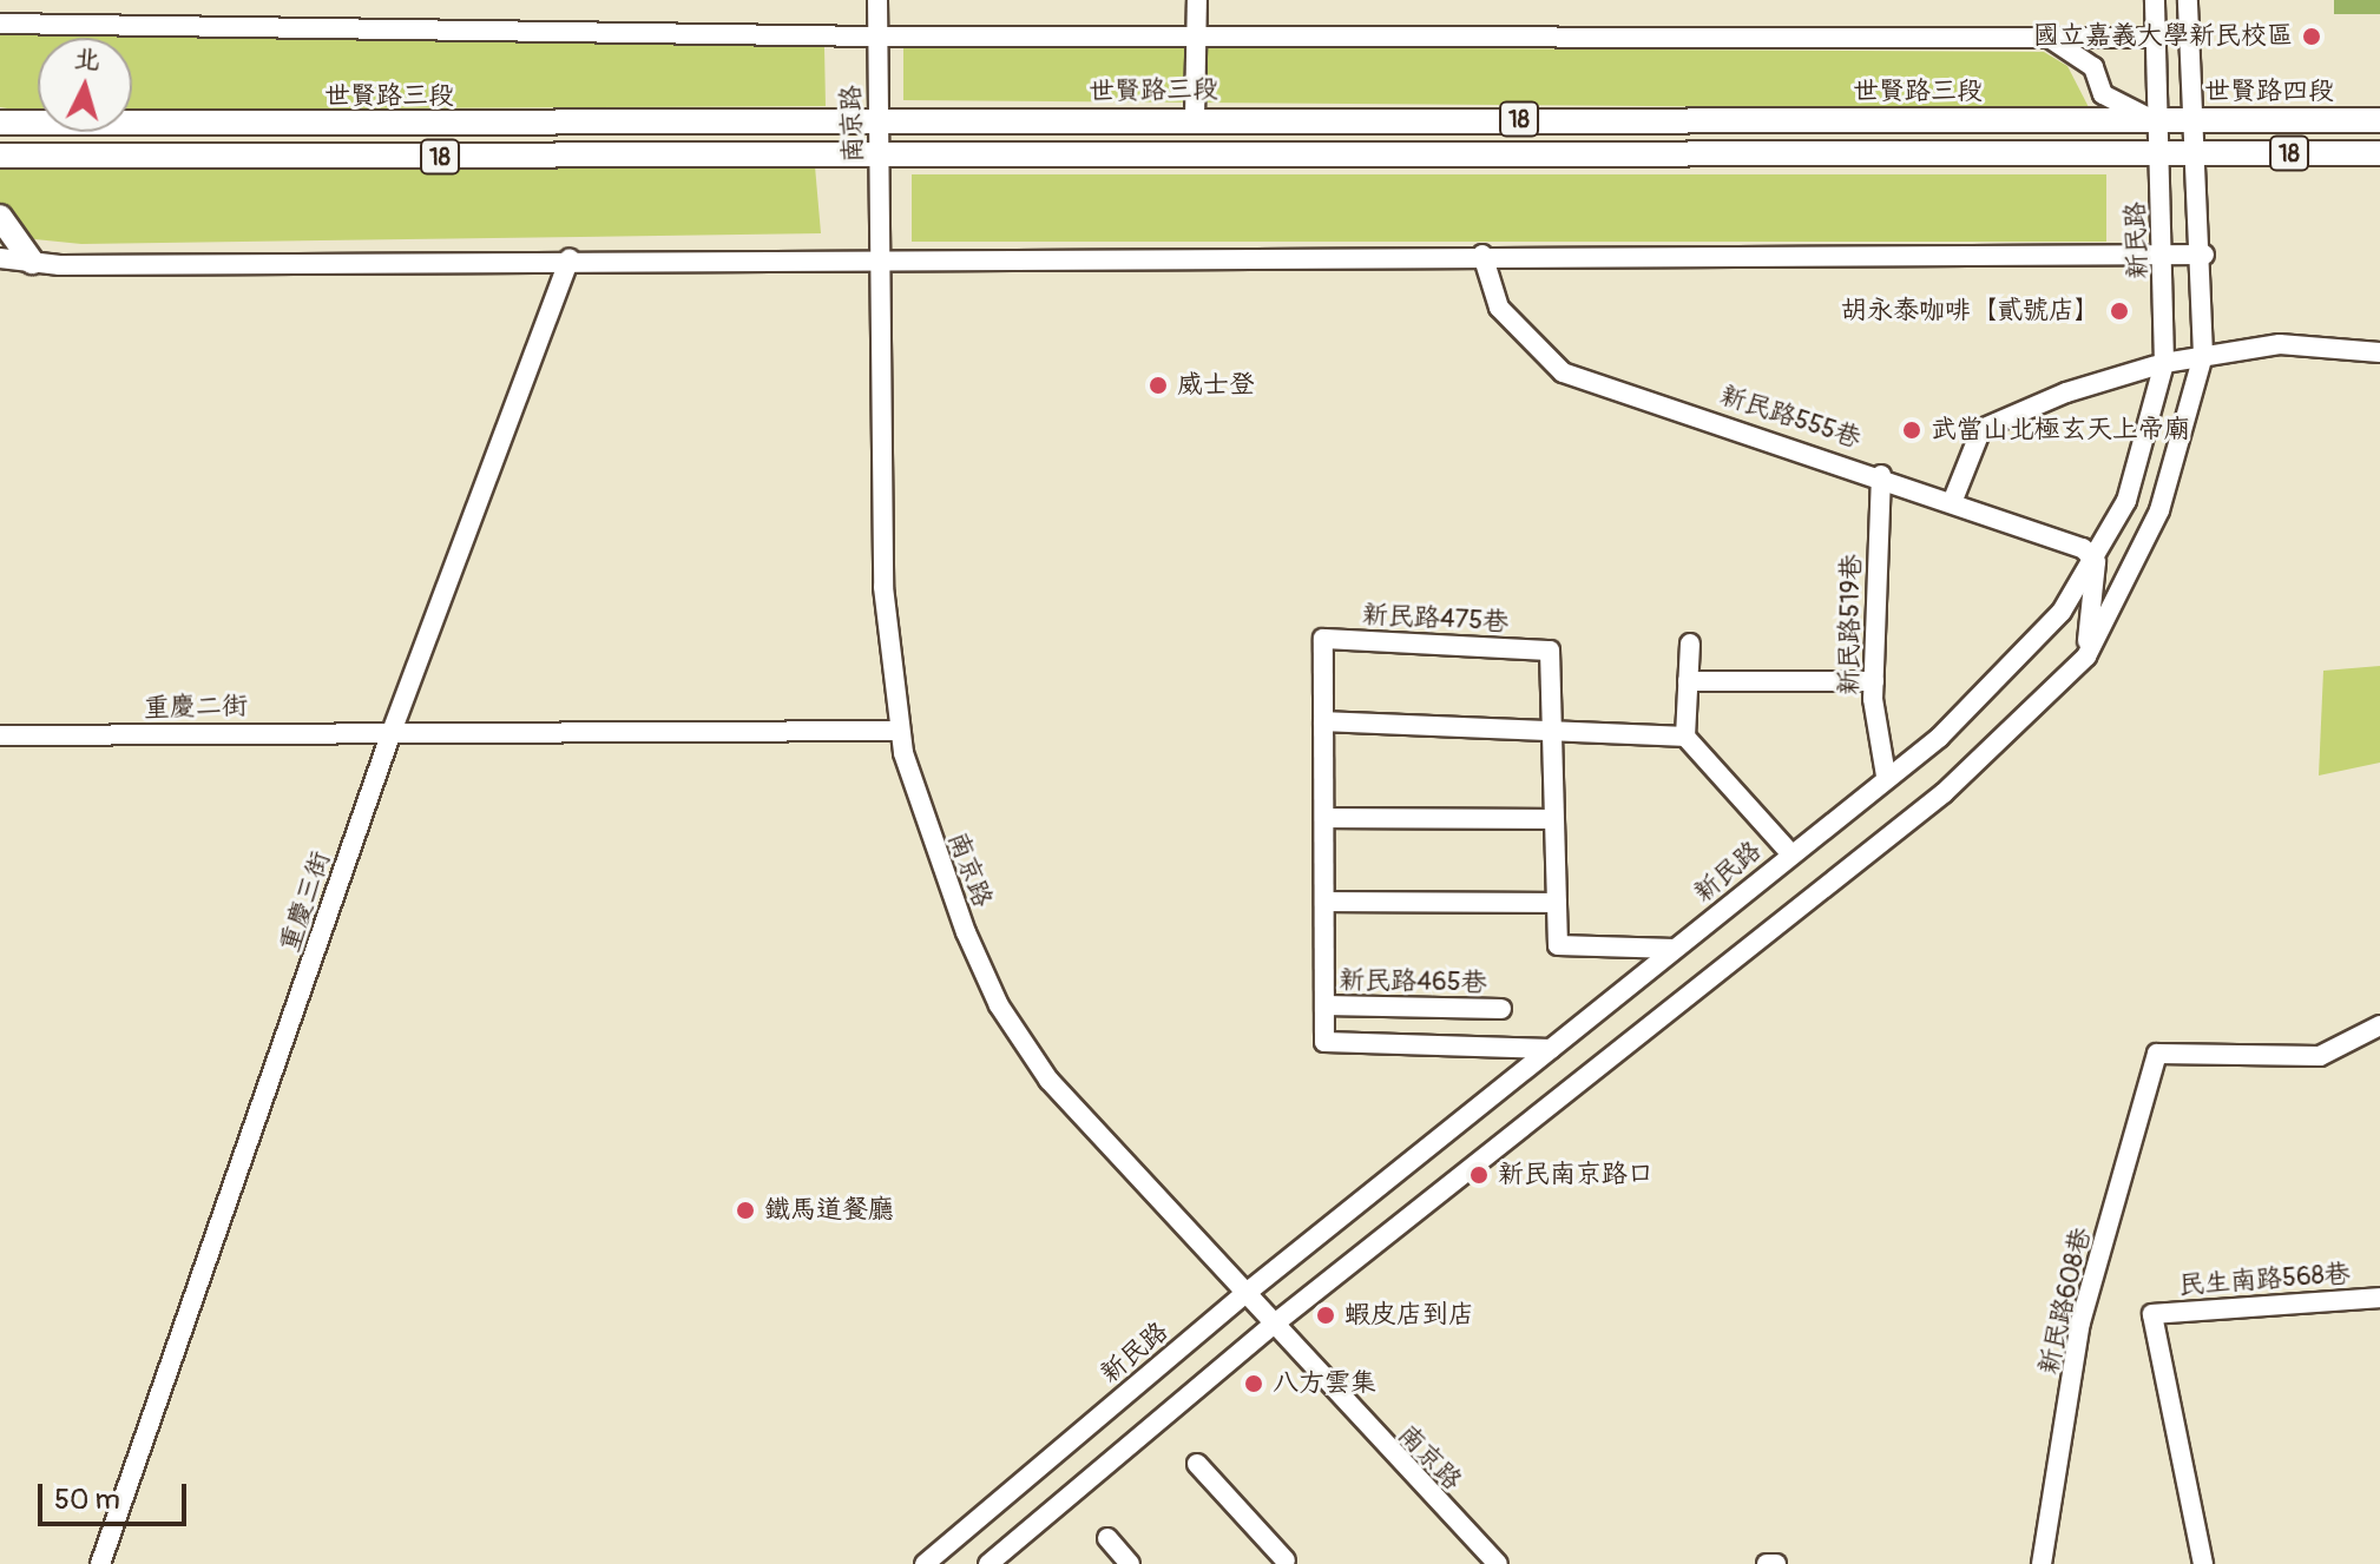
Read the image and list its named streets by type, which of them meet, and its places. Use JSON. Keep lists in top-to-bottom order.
{
  "streets": {
    "main road": ["世賢路三段", "世賢路四段", "18"],
    "street": [
      "南京路",
      "新民路",
      "新民路555巷",
      "新民路475巷",
      "新民路519巷",
      "重慶二街",
      "重慶三街",
      "新民路465巷",
      "民生南路568巷",
      "新民路608巷"
    ]
  },
  "crossings": [
    ["世賢路三段", "世賢路四段"],
    ["世賢路三段", "南京路"],
    ["世賢路三段", "新民路"],
    ["世賢路四段", "新民路"],
    ["18", "南京路"],
    ["18", "新民路"],
    ["南京路", "新民路"],
    ["南京路", "重慶二街"],
    ["新民路", "新民路555巷"],
    ["新民路", "新民路475巷"],
    ["新民路", "新民路519巷"],
    ["新民路555巷", "新民路519巷"],
    ["新民路475巷", "新民路465巷"],
    ["重慶二街", "重慶三街"]
  ],
  "places": [
    "國立嘉義大學新民校區",
    "胡永泰咖啡【貳號店】",
    "威士登",
    "武當山北極玄天上帝廟",
    "新民南京路口",
    "鐵馬道餐廳",
    "蝦皮店到店",
    "八方雲集"
  ],
  "scale_bar": "50 m",
  "north": "top"
}
